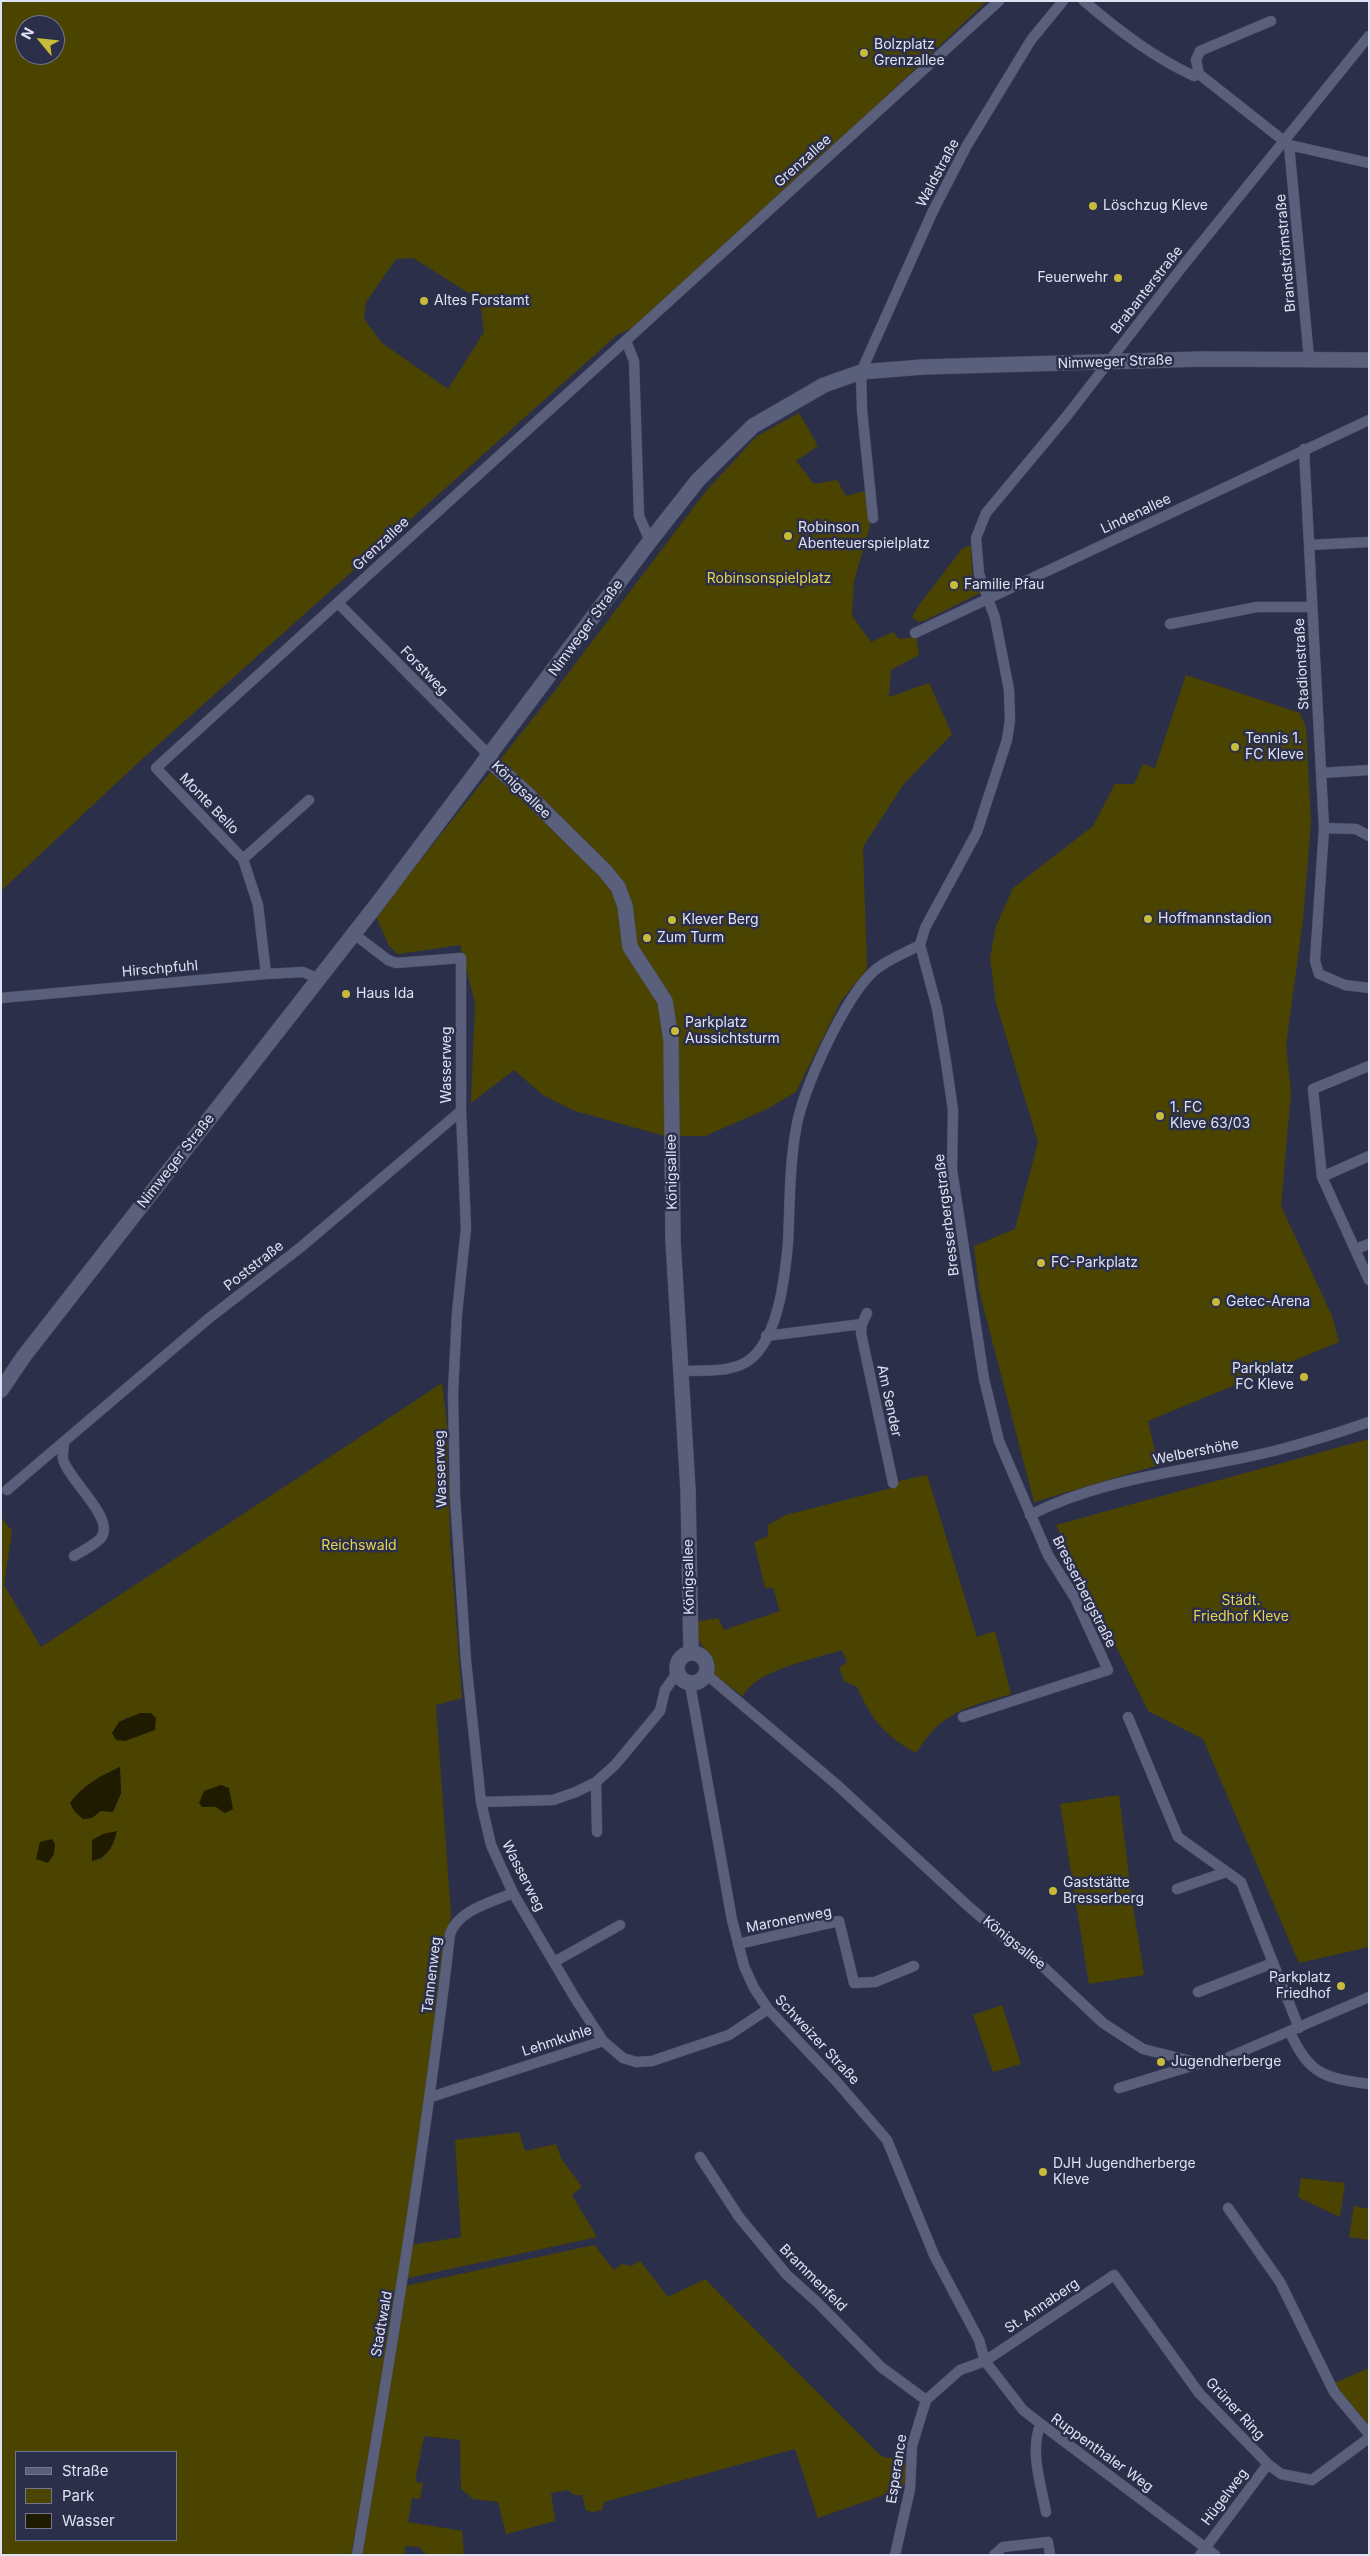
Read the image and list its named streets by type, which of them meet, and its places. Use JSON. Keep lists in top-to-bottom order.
{
  "streets": {
    "main road": ["Nimweger Straße", "Königsallee"],
    "street": [
      "Grenzallee",
      "Waldstraße",
      "Brandströmstraße",
      "Brabanterstraße",
      "Lindenallee",
      "Stadionstraße",
      "Forstweg",
      "Monte Bello",
      "Hirschpfuhl",
      "Wasserweg",
      "Bresserbergstraße",
      "Poststraße",
      "Am Sender",
      "Welbershöhe",
      "Maronenweg",
      "Tannenweg",
      "Schweizer Straße",
      "Lehmkuhle",
      "Brammenfeld",
      "St. Annaberg",
      "Stadtwald",
      "Grüner Ring",
      "Ruppenthaler Weg",
      "Esperance",
      "Hügelweg"
    ]
  },
  "crossings": [
    ["Grenzallee", "Forstweg"],
    ["Grenzallee", "Monte Bello"],
    ["Waldstraße", "Nimweger Straße"],
    ["Brandströmstraße", "Brabanterstraße"],
    ["Brandströmstraße", "Nimweger Straße"],
    ["Brabanterstraße", "Nimweger Straße"],
    ["Brabanterstraße", "Lindenallee"],
    ["Nimweger Straße", "Forstweg"],
    ["Nimweger Straße", "Königsallee"],
    ["Nimweger Straße", "Hirschpfuhl"],
    ["Nimweger Straße", "Wasserweg"],
    ["Lindenallee", "Stadionstraße"],
    ["Forstweg", "Königsallee"],
    ["Königsallee", "Schweizer Straße"],
    ["Monte Bello", "Hirschpfuhl"],
    ["Wasserweg", "Poststraße"],
    ["Wasserweg", "Tannenweg"],
    ["Wasserweg", "Lehmkuhle"],
    ["Bresserbergstraße", "Welbershöhe"],
    ["Maronenweg", "Schweizer Straße"],
    ["Tannenweg", "Lehmkuhle"],
    ["Tannenweg", "Stadtwald"],
    ["Schweizer Straße", "Lehmkuhle"],
    ["Schweizer Straße", "St. Annaberg"],
    ["Schweizer Straße", "Ruppenthaler Weg"],
    ["Lehmkuhle", "Stadtwald"],
    ["Brammenfeld", "Esperance"],
    ["St. Annaberg", "Grüner Ring"],
    ["St. Annaberg", "Ruppenthaler Weg"],
    ["Grüner Ring", "Hügelweg"],
    ["Ruppenthaler Weg", "Hügelweg"]
  ],
  "parks": ["Robinsonspielplatz", "Reichswald", "Städt. Friedhof Kleve"],
  "places": [
    "Bolzplatz Grenzallee",
    "Löschzug Kleve",
    "Feuerwehr",
    "Altes Forstamt",
    "Robinson Abenteuerspielplatz",
    "Familie Pfau",
    "Tennis 1. FC Kleve",
    "Hoffmannstadion",
    "Klever Berg",
    "Zum Turm",
    "Haus Ida",
    "Parkplatz Aussichtsturm",
    "1. FC Kleve 63/03",
    "FC-Parkplatz",
    "Getec-Arena",
    "Parkplatz FC Kleve",
    "Gaststätte Bresserberg",
    "Parkplatz Friedhof",
    "Jugendherberge",
    "DJH Jugendherberge Kleve"
  ],
  "legend": ["Straße", "Park", "Wasser"],
  "north": "top left"
}
